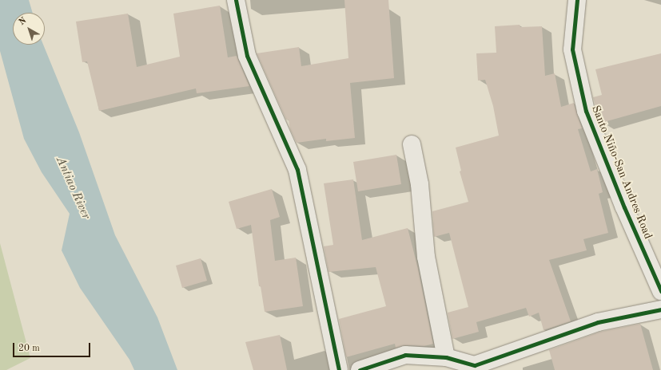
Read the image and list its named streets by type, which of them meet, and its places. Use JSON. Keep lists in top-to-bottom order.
{
  "streets": {
    "street": ["Santo Niño-San Andres Road"]
  },
  "water": ["Antiao River"],
  "scale_bar": "20 m",
  "north": "top left"
}
